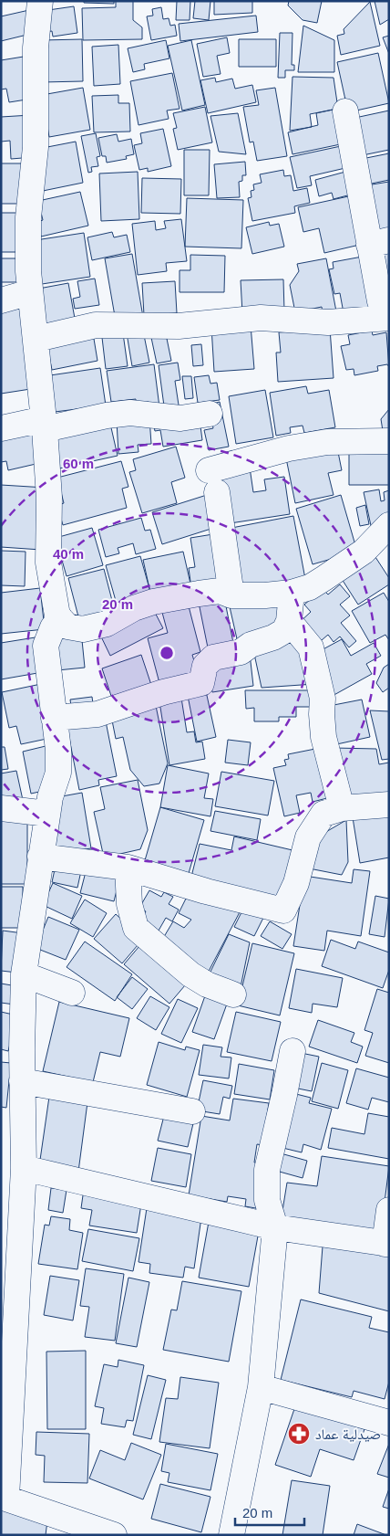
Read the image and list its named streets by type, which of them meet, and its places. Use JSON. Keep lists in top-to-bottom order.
{
  "places": {
    "pharmacy": ["صيدلية عماد"]
  },
  "scale_bar": "20 m",
  "rings": ["60 m", "40 m", "20 m"]
}
